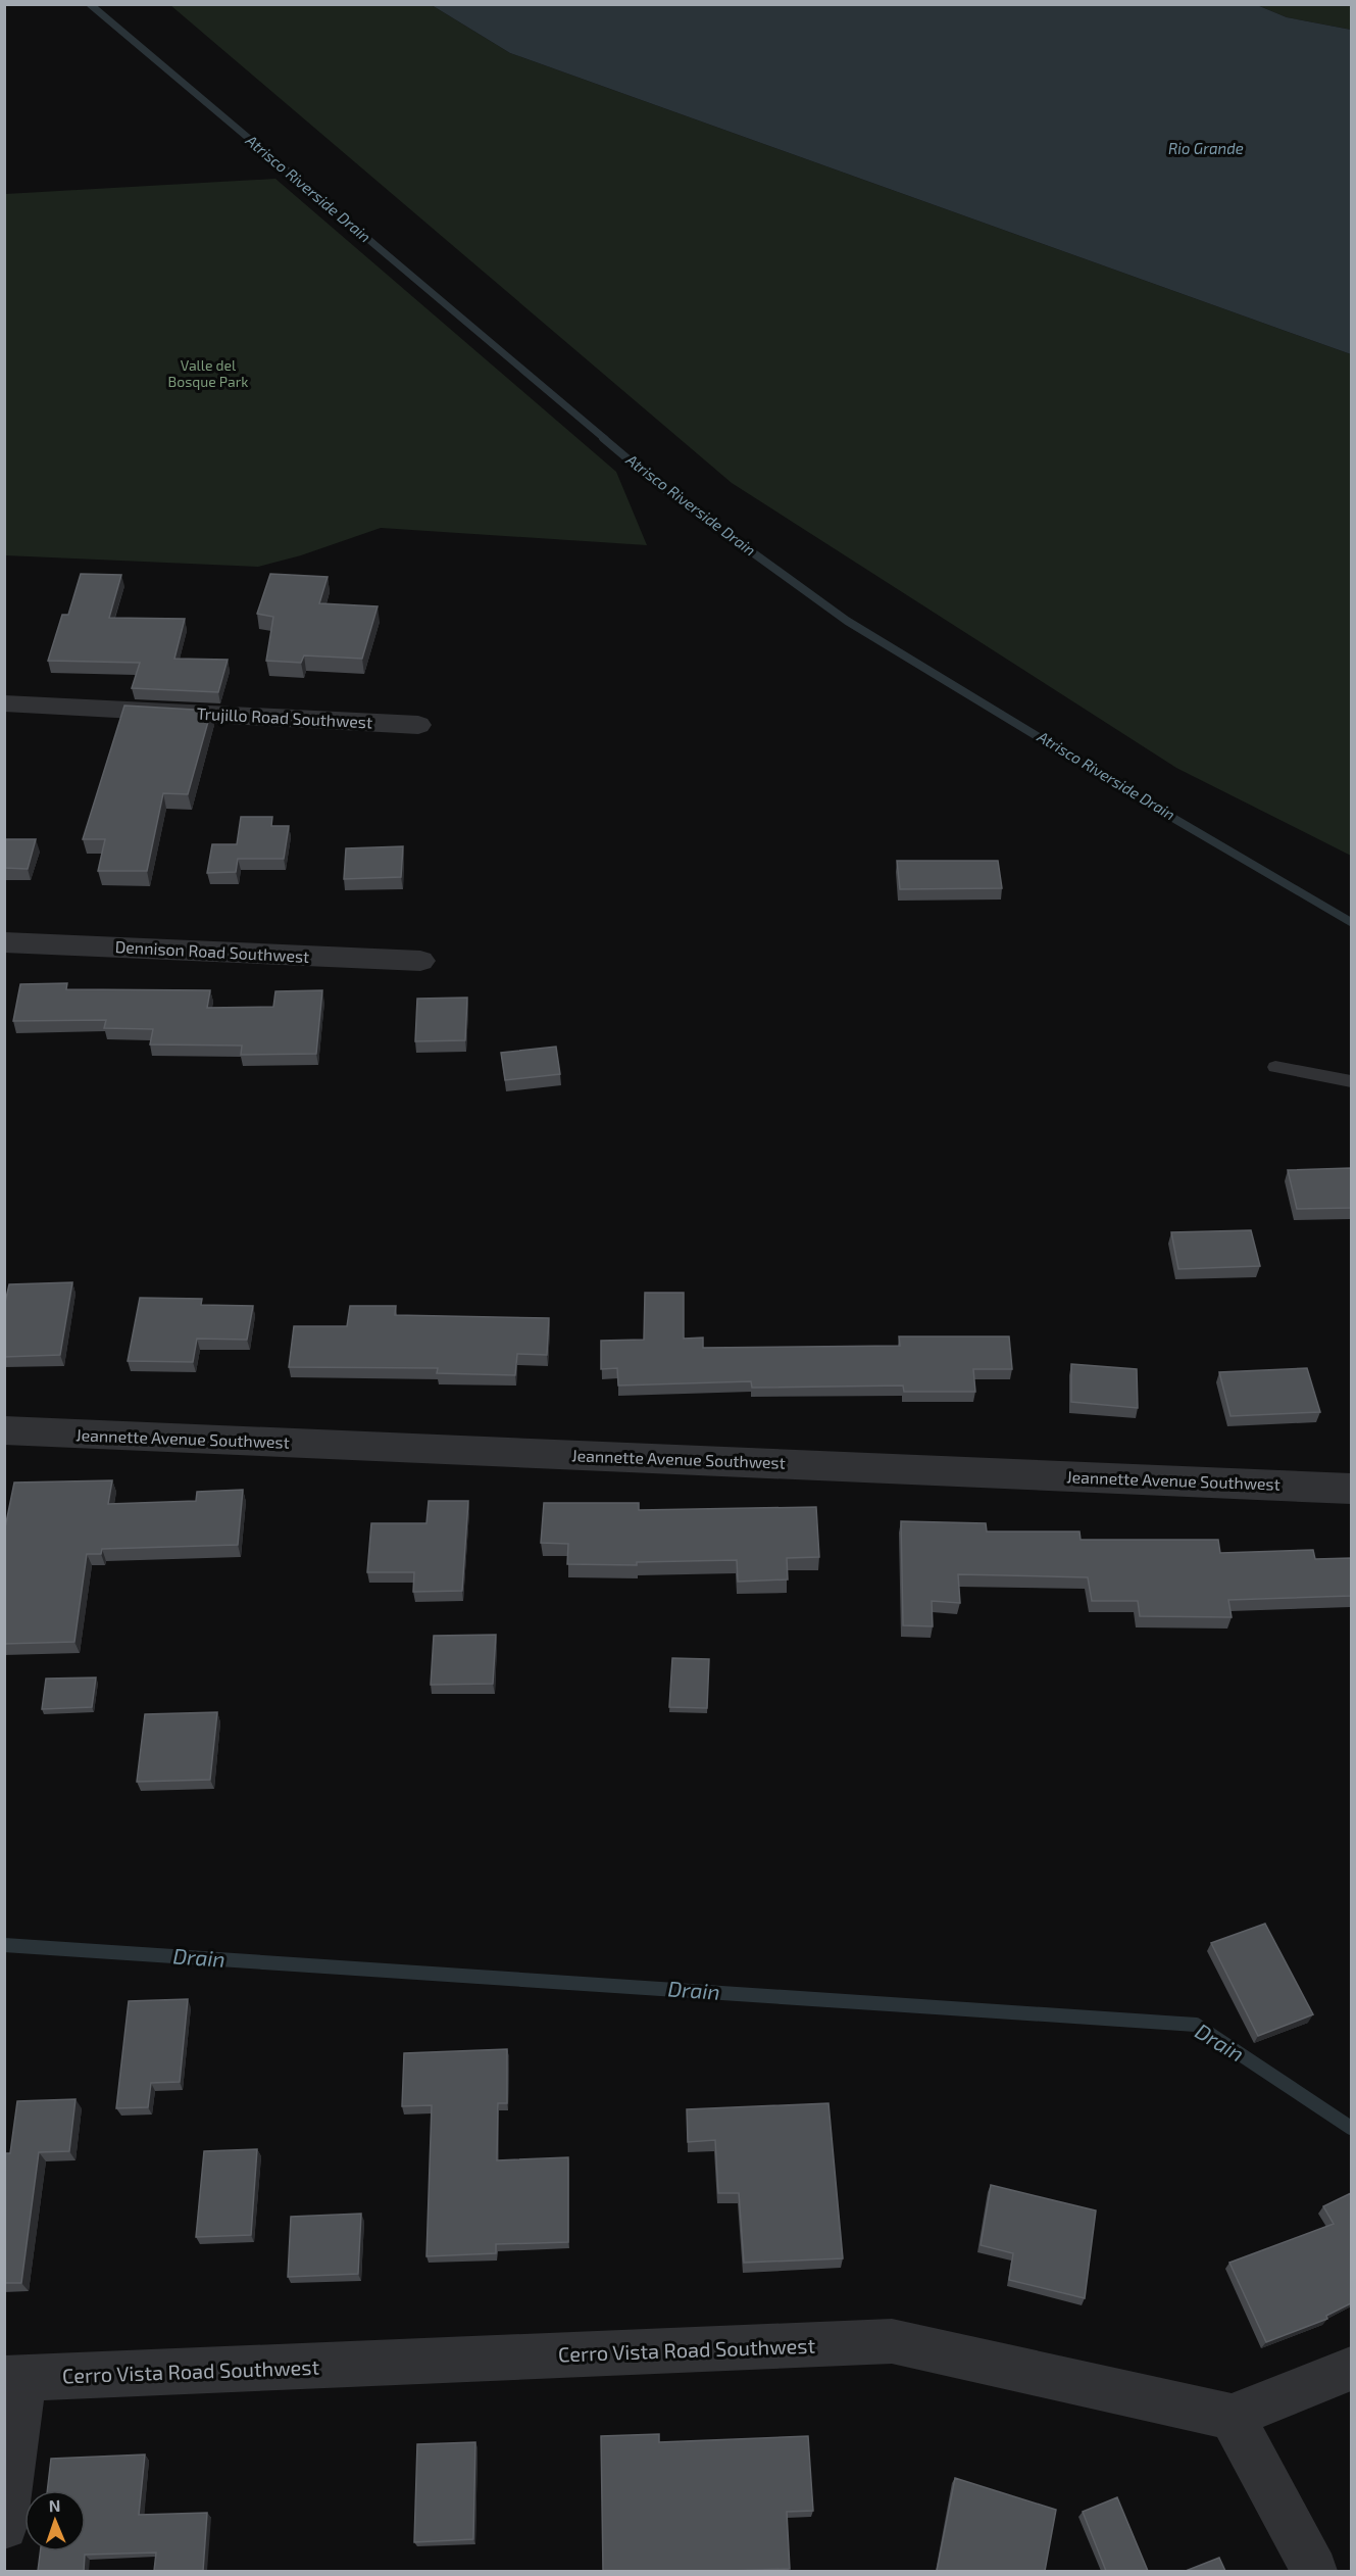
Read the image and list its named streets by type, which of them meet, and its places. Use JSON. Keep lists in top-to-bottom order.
{
  "streets": {
    "street": [
      "Trujillo Road Southwest",
      "Dennison Road Southwest",
      "Jeannette Avenue Southwest",
      "Cerro Vista Road Southwest"
    ]
  },
  "water": ["Rio Grande", "Atrisco Riverside Drain", "Drain"],
  "parks": ["Valle del Bosque Park"],
  "north": "top"
}
